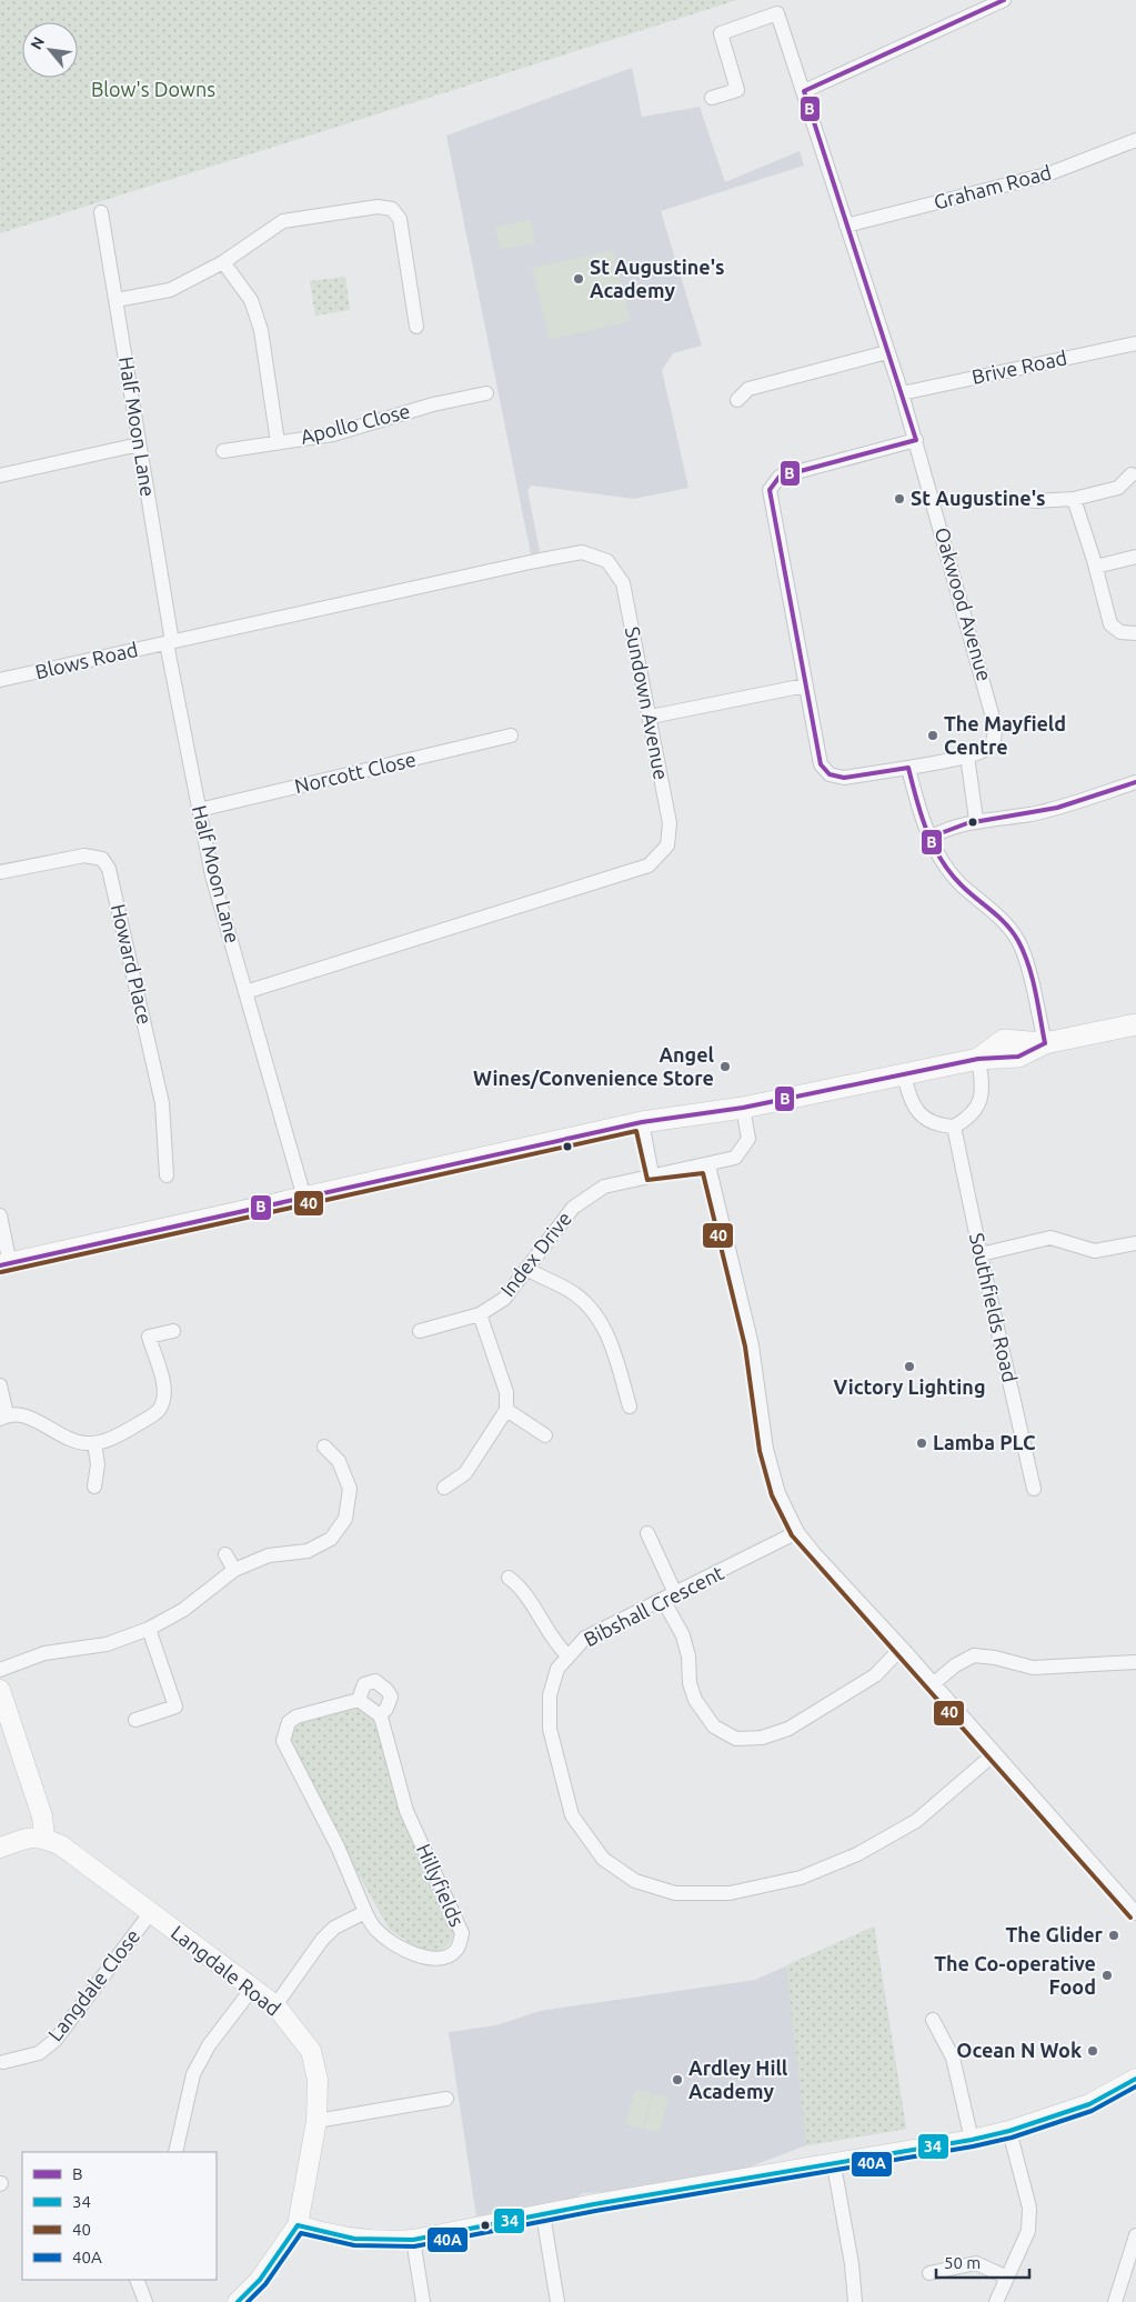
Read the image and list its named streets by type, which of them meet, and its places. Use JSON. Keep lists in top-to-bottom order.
{
  "streets": {
    "street": [
      "Graham Road",
      "Brive Road",
      "Apollo Close",
      "Half Moon Lane",
      "Oakwood Avenue",
      "Blows Road",
      "Sundown Avenue",
      "Norcott Close",
      "Howard Place",
      "Index Drive",
      "Southfields Road",
      "Bibshall Crescent",
      "Hillyfields",
      "Langdale Road",
      "Langdale Close"
    ]
  },
  "crossings": [
    ["Graham Road", "Oakwood Avenue"],
    ["Brive Road", "Oakwood Avenue"],
    ["Half Moon Lane", "Blows Road"],
    ["Half Moon Lane", "Sundown Avenue"],
    ["Half Moon Lane", "Norcott Close"],
    ["Blows Road", "Sundown Avenue"],
    ["Langdale Road", "Langdale Close"]
  ],
  "parks": ["Blow's Downs"],
  "places": [
    "St Augustine's Academy",
    "St Augustine's",
    "The Mayfield Centre",
    "Angel Wines/Convenience Store",
    "Victory Lighting",
    "Lamba PLC",
    "The Glider",
    "The Co-operative Food",
    "Ocean N Wok",
    "Ardley Hill Academy"
  ],
  "lines": [
    "transit line B",
    "transit line 40",
    "transit line 34",
    "transit line 40A"
  ],
  "legend": [
    "B",
    "34",
    "40",
    "40A"
  ],
  "scale_bar": "50 m",
  "north": "top left"
}
